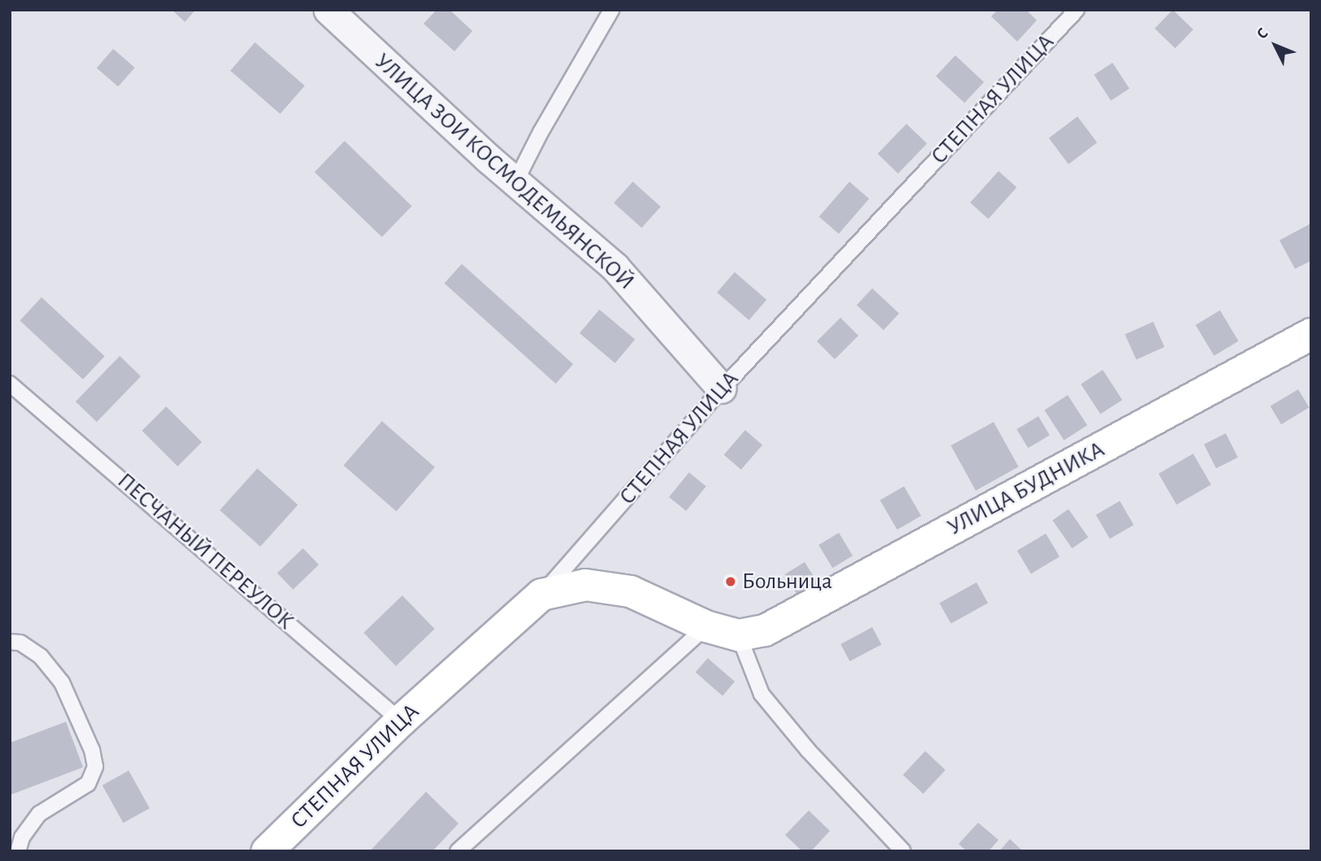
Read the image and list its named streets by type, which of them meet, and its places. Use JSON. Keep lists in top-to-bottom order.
{
  "streets": {
    "street": ["СТЕПНАЯ УЛИЦА", "УЛИЦА ЗОИ КОСМОДЕМЬЯНСКОЙ", "УЛИЦА БУДНИКА"],
    "lane": ["ПЕСЧАНЫЙ ПЕРЕУЛОК"]
  },
  "crossings": [
    ["СТЕПНАЯ УЛИЦА", "УЛИЦА ЗОИ КОСМОДЕМЬЯНСКОЙ"],
    ["СТЕПНАЯ УЛИЦА", "ПЕСЧАНЫЙ ПЕРЕУЛОК"]
  ],
  "places": ["Больница"],
  "north": "top left"
}
